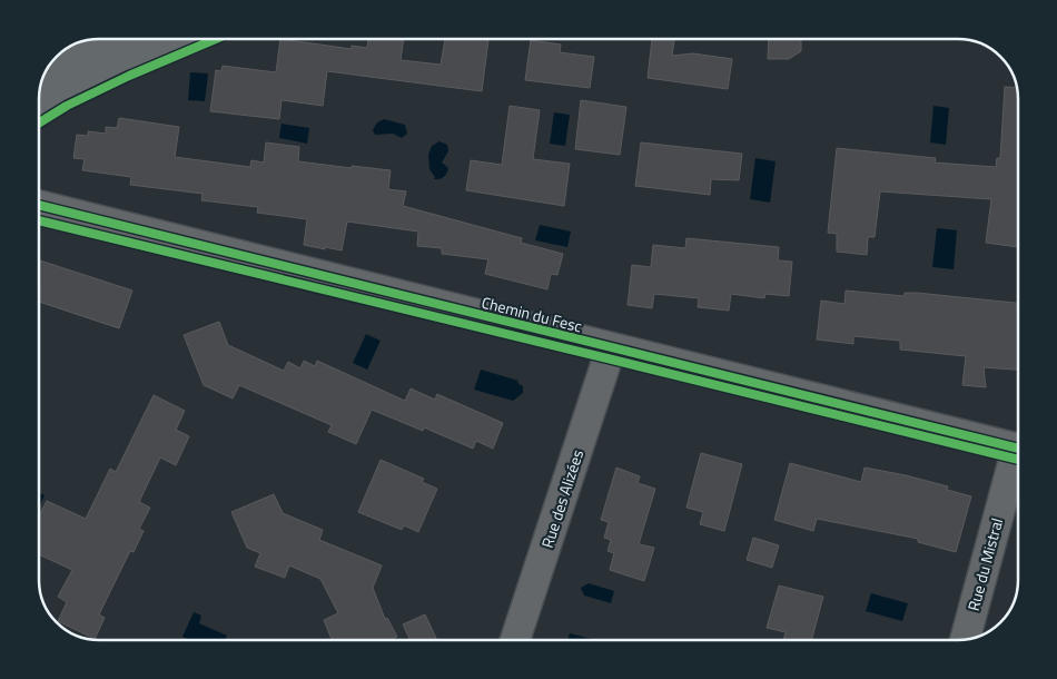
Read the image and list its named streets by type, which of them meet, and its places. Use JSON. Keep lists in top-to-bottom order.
{
  "streets": {
    "street": ["Chemin du Fesc", "Rue des Alizées", "Rue du Mistral"]
  },
  "crossings": [
    ["Chemin du Fesc", "Rue des Alizées"]
  ]
}
